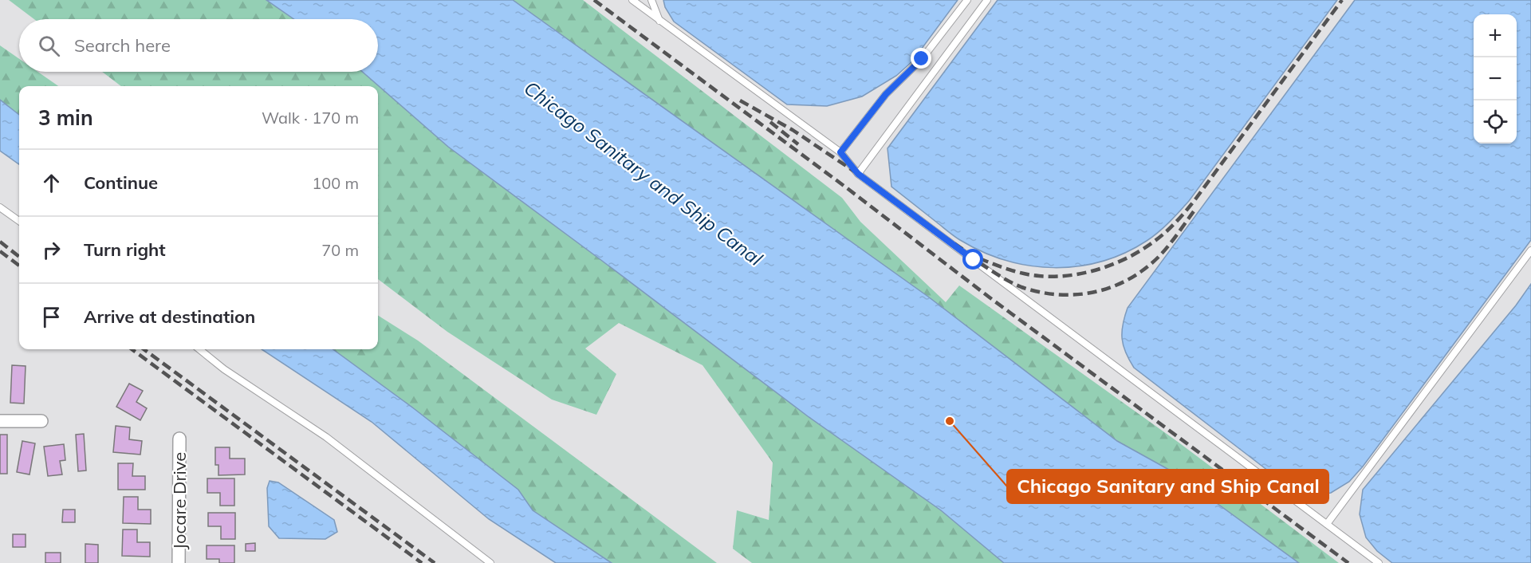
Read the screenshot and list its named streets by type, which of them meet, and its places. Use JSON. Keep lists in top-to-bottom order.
{
  "streets": {
    "street": ["Jocare Drive"]
  },
  "water": ["Chicago Sanitary and Ship Canal"],
  "places": ["Chicago Sanitary and Ship Canal"],
  "page": {
    "map_buttons": ["+", "−"],
    "search": "Search here",
    "heading": ["3 min", "Walk · 170 m"],
    "list": [
      ["Continue", "100 m"],
      ["Turn right", "70 m"],
      "Arrive at destination"
    ]
  }
}
